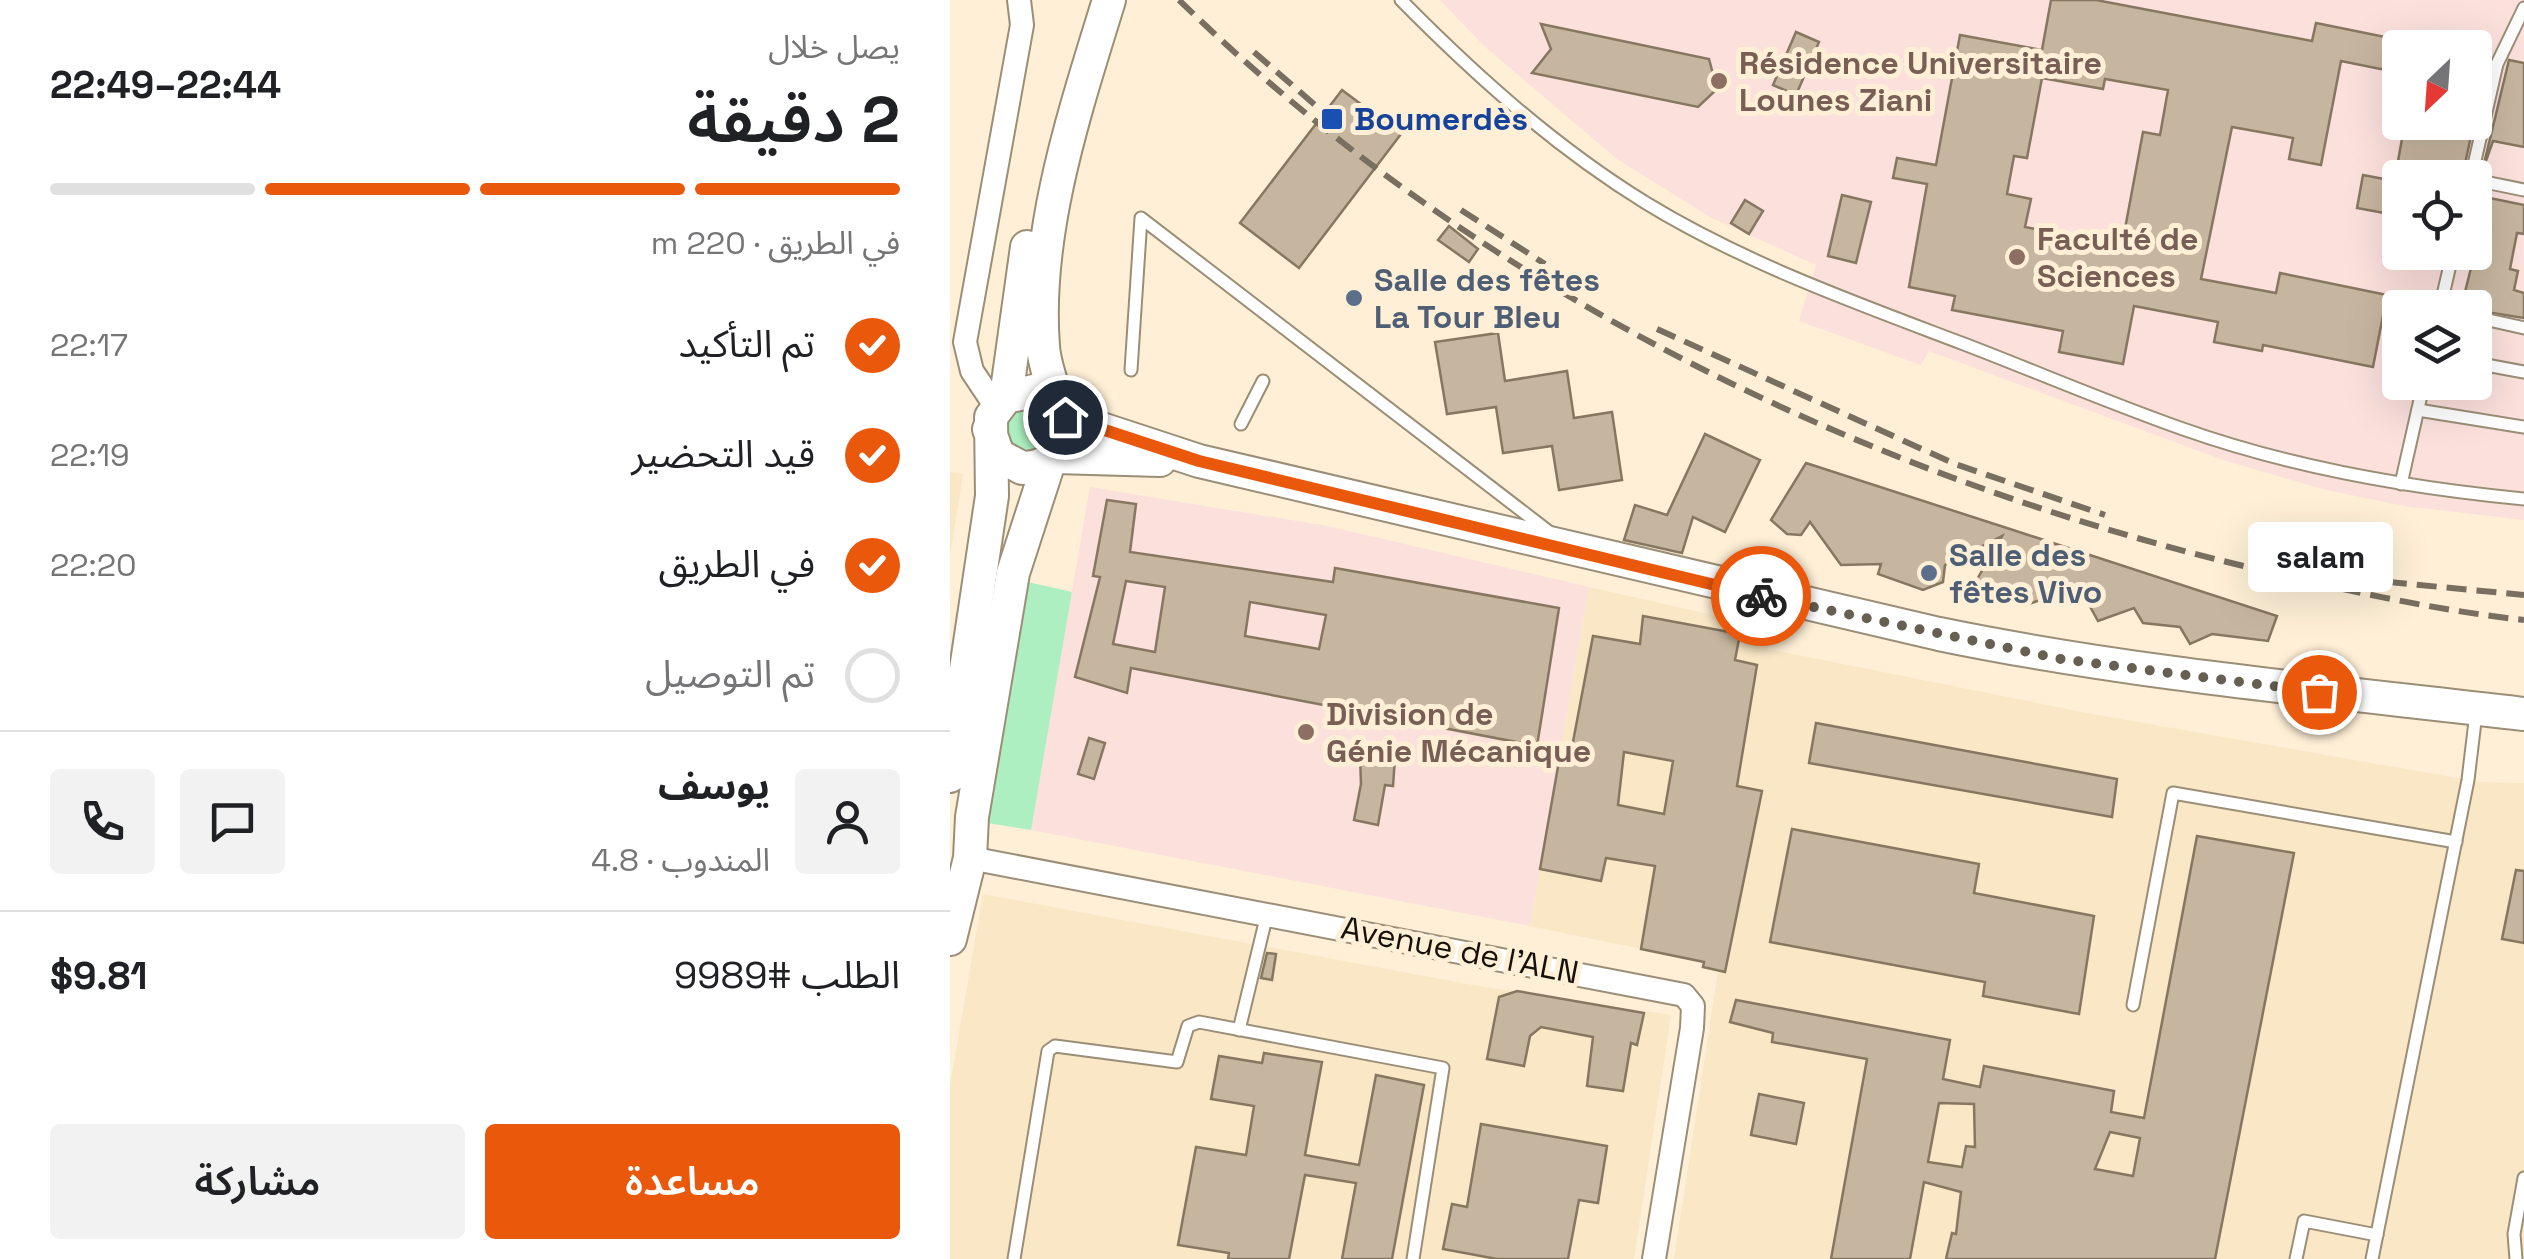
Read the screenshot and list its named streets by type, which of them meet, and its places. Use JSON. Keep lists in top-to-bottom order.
{
  "streets": {
    "street": ["Avenue de l'ALN"]
  },
  "places": {
    "other": [
      "Résidence Universitaire Lounes Ziani",
      "Faculté de Sciences",
      "Salle des fêtes La Tour Bleu",
      "Salle des fêtes Vivo",
      "salam",
      "Division de Génie Mécanique"
    ],
    "transit": ["Boumerdès"]
  },
  "north": "bottom left",
  "page": {
    "heading": ["2 دقيقة", "يصل خلال", "22:44–22:49"],
    "panel": [
      "يوسف",
      "المندوب · 4.8",
      "الطلب #9989",
      "$9.81"
    ],
    "bar": "في الطريق · 220 m",
    "list": [
      ["تم التأكيد", "22:17"],
      ["قيد التحضير", "22:19"],
      ["في الطريق", "22:20"],
      "تم التوصيل"
    ],
    "bubble": "salam",
    "buttons": ["مساعدة", "مشاركة"]
  }
}
